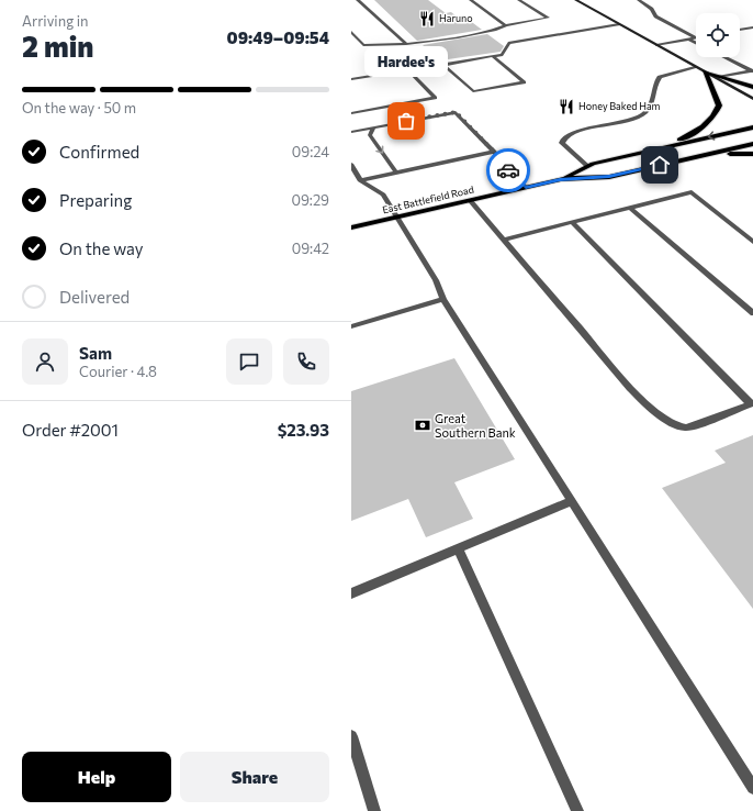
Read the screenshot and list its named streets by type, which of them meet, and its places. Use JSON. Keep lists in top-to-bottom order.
{
  "streets": {
    "main road": ["East Battlefield Road"]
  },
  "places": {
    "restaurant": ["Haruno", "Honey Baked Ham"],
    "other": ["Hardee's"],
    "bank": ["Great Southern Bank"]
  },
  "page": {
    "heading": ["2 min", "Arriving in", "09:49–09:54"],
    "panel": [
      "Sam",
      "Courier · 4.8",
      "Order #2001",
      "$23.93"
    ],
    "bubble": "Hardee's",
    "bar": "On the way · 50 m",
    "list": [
      ["Confirmed", "09:24"],
      ["Preparing", "09:29"],
      ["On the way", "09:42"],
      "Delivered"
    ],
    "buttons": ["Help", "Share"]
  }
}
